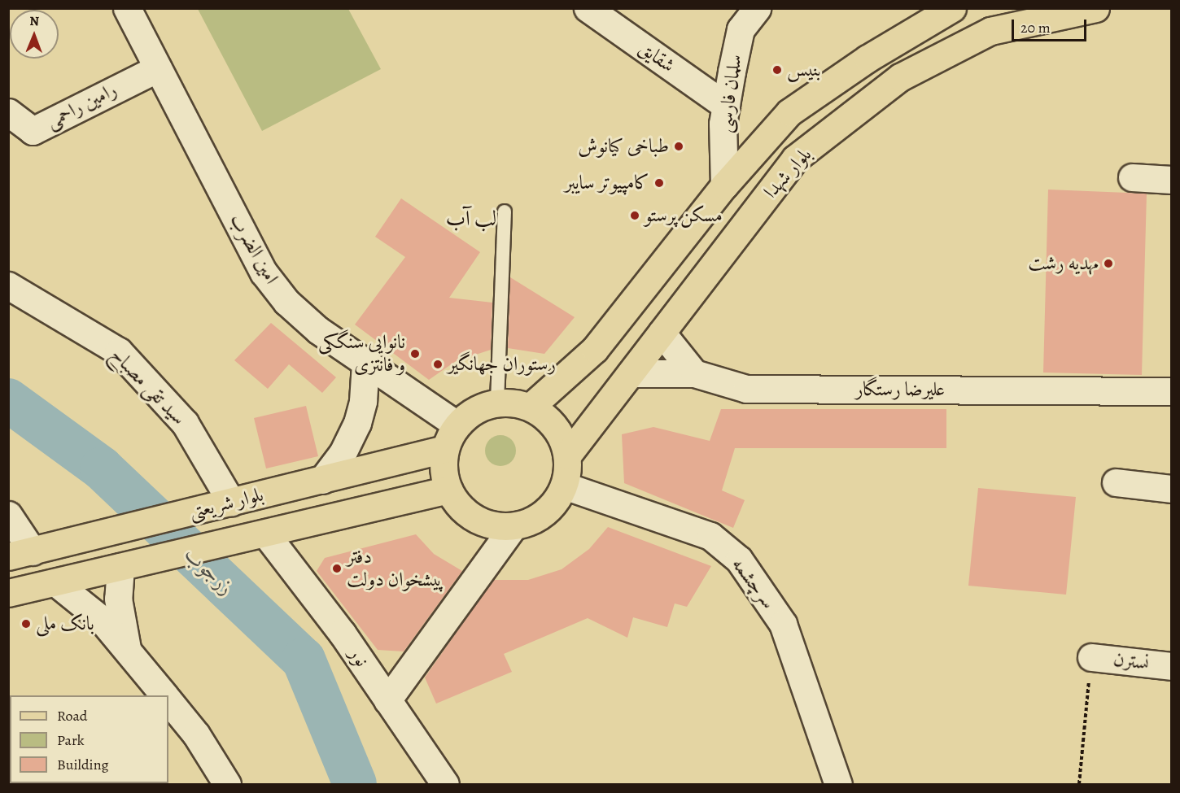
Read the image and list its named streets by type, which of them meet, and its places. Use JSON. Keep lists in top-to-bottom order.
{
  "streets": {
    "main road": ["بلوار شهدا", "بلوار شریعتی"],
    "street": [
      "شقایق",
      "سلمان فارسی",
      "رامین راحمی",
      "امین الضرب",
      "سید تقی مصباح",
      "علیرضا رستگار",
      "سرچشمه",
      "نور",
      "نسترن"
    ]
  },
  "crossings": [
    ["شقایق", "سلمان فارسی"],
    ["سلمان فارسی", "بلوار شهدا"],
    ["رامین راحمی", "امین الضرب"],
    ["بلوار شهدا", "امین الضرب"],
    ["بلوار شهدا", "علیرضا رستگار"],
    ["بلوار شهدا", "بلوار شریعتی"],
    ["بلوار شهدا", "سرچشمه"],
    ["امین الضرب", "بلوار شریعتی"],
    ["امین الضرب", "سرچشمه"],
    ["سید تقی مصباح", "بلوار شریعتی"],
    ["بلوار شریعتی", "سرچشمه"],
    ["بلوار شریعتی", "نور"]
  ],
  "districts": ["لب آب"],
  "water": ["زرجوب"],
  "places": [
    "بنیس",
    "طباخی کیانوش",
    "کامپیوتر سایبر",
    "مسکن پرستو",
    "مهدیه رشت",
    "نانوایی سنگکی و فانتزی",
    "رستوران جهانگیر",
    "دفتر پیشخوان دولت",
    "بانک ملی"
  ],
  "legend": ["Road", "Park", "Building"],
  "scale_bar": "20 m",
  "north": "top"
}
